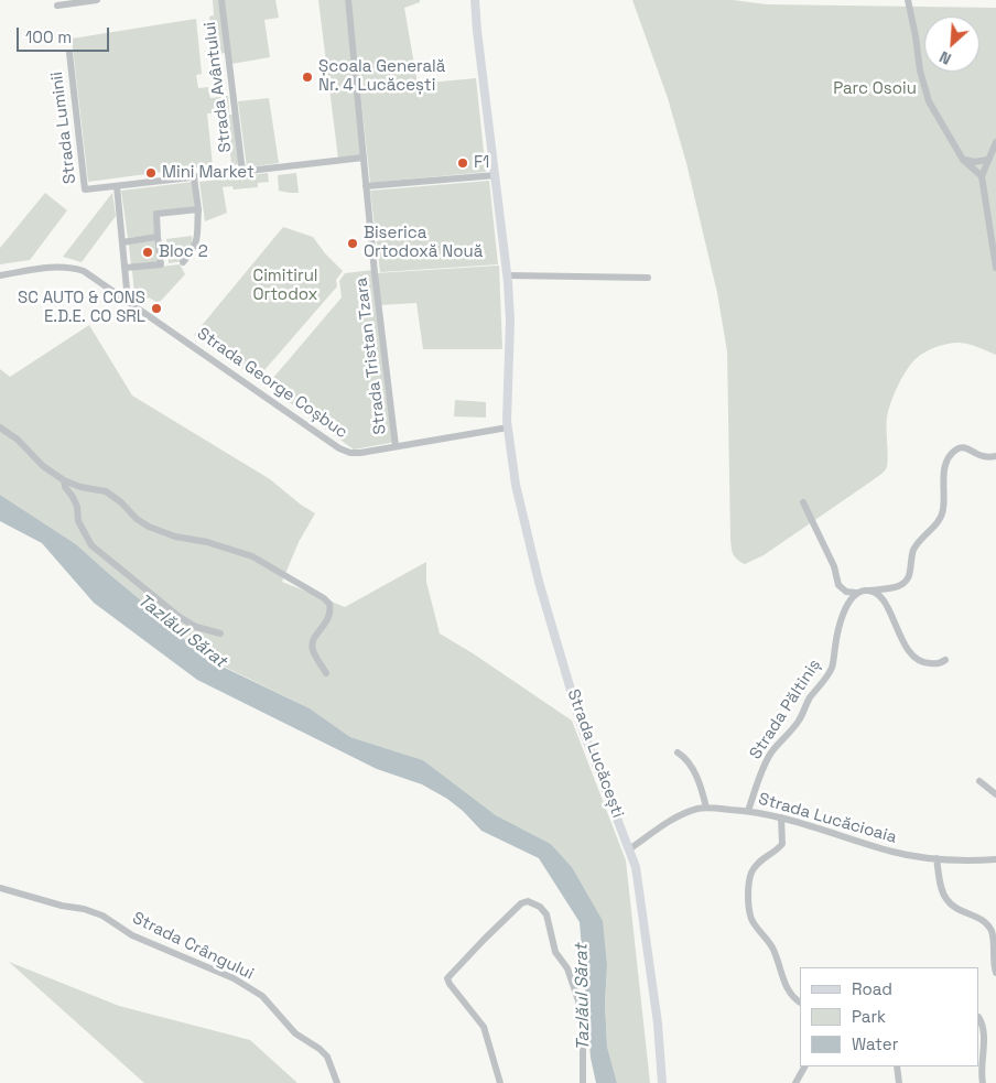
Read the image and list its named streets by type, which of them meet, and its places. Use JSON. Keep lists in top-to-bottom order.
{
  "streets": {
    "main road": ["Strada Lucăcești"],
    "street": [
      "Strada Avântului",
      "Strada Luminii",
      "Strada Tristan Tzara",
      "Strada George Coșbuc",
      "Strada Păltiniș",
      "Strada Lucăcioaia",
      "Strada Crângului"
    ]
  },
  "crossings": [
    ["Strada Avântului", "Strada Luminii"],
    ["Strada Luminii", "Strada Tristan Tzara"],
    ["Strada Tristan Tzara", "Strada George Coșbuc"],
    ["Strada George Coșbuc", "Strada Lucăcești"],
    ["Strada Păltiniș", "Strada Lucăcioaia"],
    ["Strada Lucăcești", "Strada Lucăcioaia"]
  ],
  "water": ["Tazlăul Sărat"],
  "parks": ["Parc Osoiu", "Cimitirul Ortodox"],
  "places": [
    "Școala Generală Nr. 4 Lucăcești",
    "F1",
    "Mini Market",
    "Biserica Ortodoxă Nouă",
    "Bloc 2",
    "SC AUTO & CONS E.D.E. CO SRL"
  ],
  "legend": ["Road", "Park", "Water"],
  "scale_bar": "100 m",
  "north": "bottom left"
}
